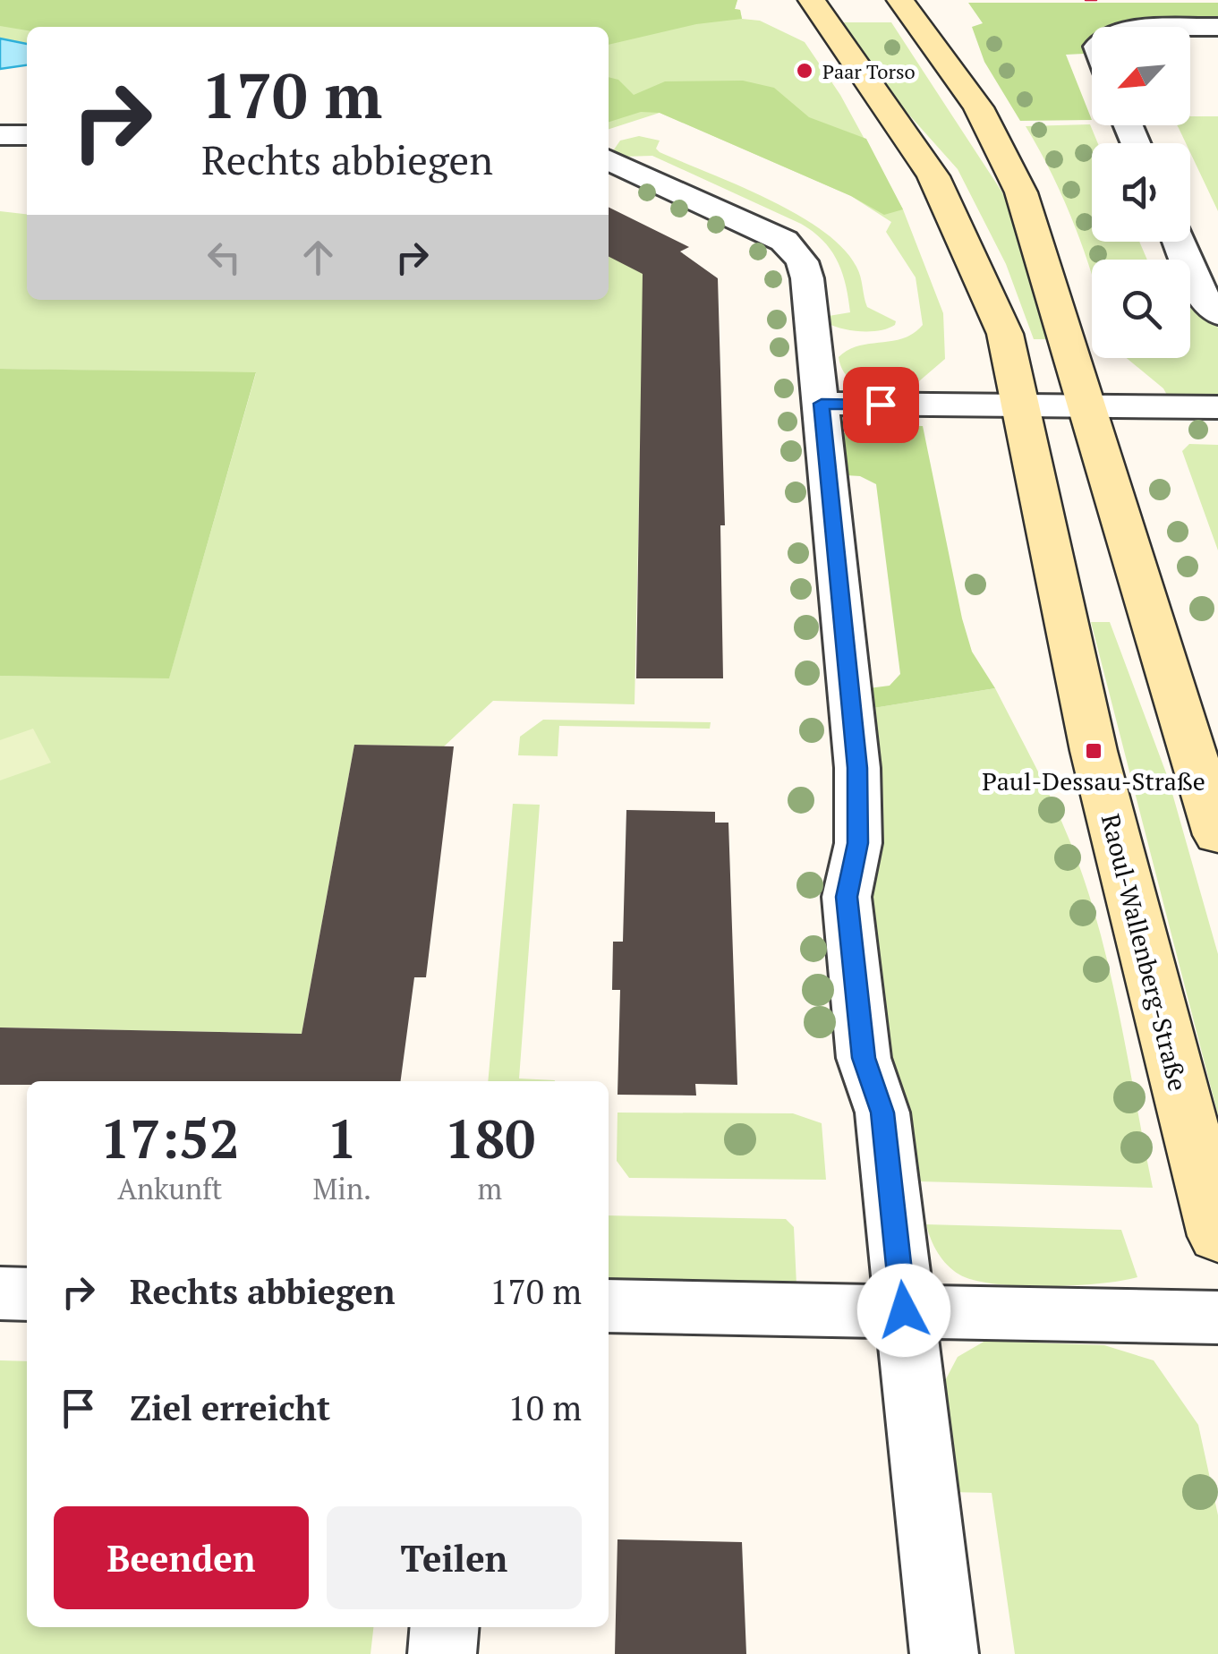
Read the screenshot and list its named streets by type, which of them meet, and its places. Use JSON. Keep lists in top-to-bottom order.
{
  "streets": {
    "main road": ["Raoul-Wallenberg-Straße"]
  },
  "places": {
    "other": ["Paar Torso"],
    "transit": ["Paul-Dessau-Straße"]
  },
  "north": "bottom left",
  "page": {
    "turn": ["170 m", "Rechts abbiegen"],
    "eta": [
      "17:52",
      "Ankunft",
      "1",
      "Min.",
      "180",
      "m"
    ],
    "list": [
      {
        "name": "Rechts abbiegen",
        "value": "170 m"
      },
      {
        "name": "Ziel erreicht",
        "value": "10 m"
      }
    ],
    "buttons": ["Beenden", "Teilen"]
  }
}
